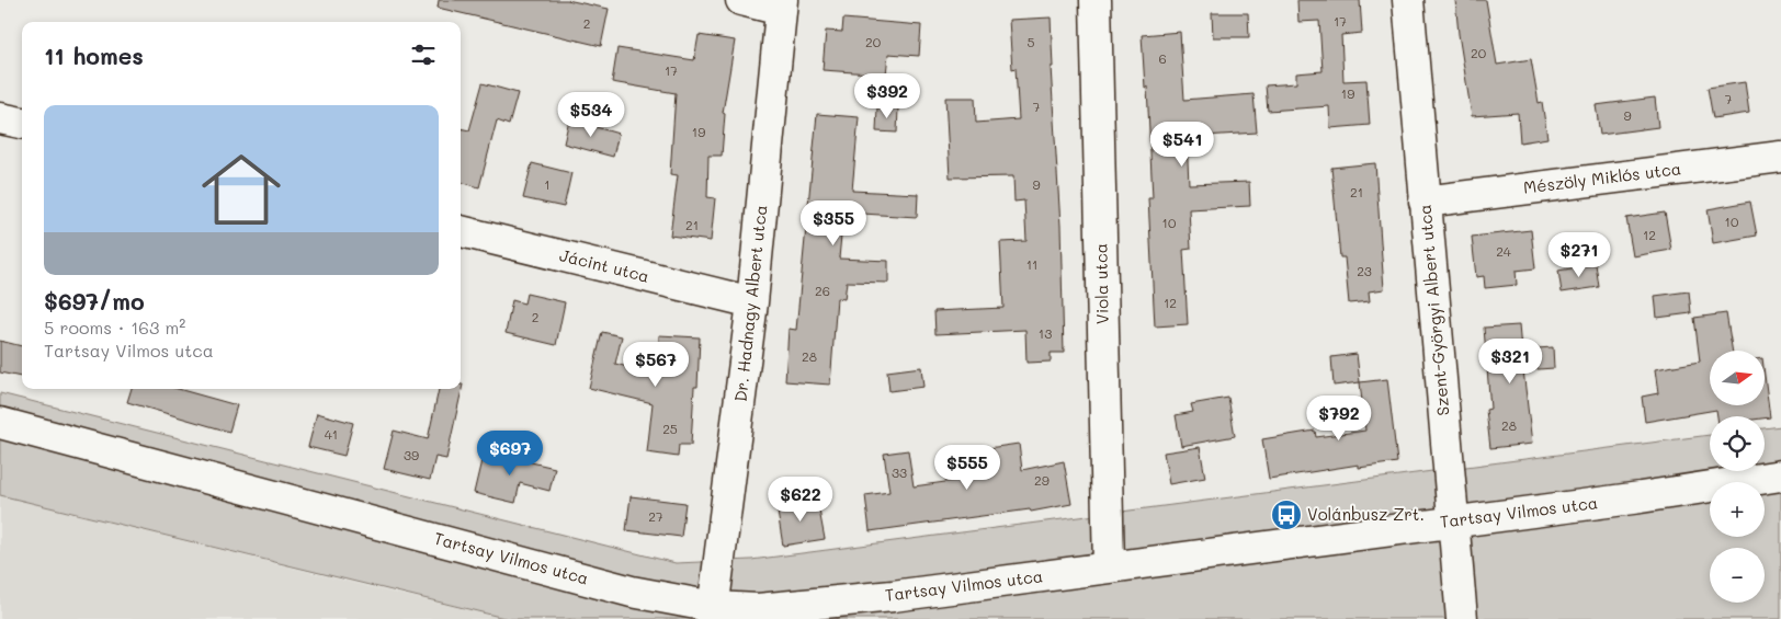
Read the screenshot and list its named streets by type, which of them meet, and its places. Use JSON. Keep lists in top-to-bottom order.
{
  "streets": {
    "street": [
      "Mészöly Miklós utca",
      "Jácint utca",
      "Viola utca",
      "Dr. Hadnagy Albert utca",
      "Szent-Györgyi Albert utca",
      "Tartsay Vilmos utca"
    ]
  },
  "crossings": [
    ["Mészöly Miklós utca", "Szent-Györgyi Albert utca"],
    ["Jácint utca", "Dr. Hadnagy Albert utca"],
    ["Viola utca", "Tartsay Vilmos utca"],
    ["Dr. Hadnagy Albert utca", "Tartsay Vilmos utca"],
    ["Szent-Györgyi Albert utca", "Tartsay Vilmos utca"]
  ],
  "places": {
    "bus stop": ["Volánbusz Zrt."]
  },
  "house_numbers": [
    "17",
    "2",
    "20",
    "5",
    "20",
    "6",
    "17",
    "19",
    "7",
    "7",
    "9",
    "19",
    "1",
    "9",
    "21",
    "10",
    "10",
    "21",
    "12",
    "24",
    "11",
    "23",
    "26",
    "12",
    "2",
    "13",
    "28",
    "28",
    "25",
    "41",
    "39",
    "33",
    "29",
    "27"
  ],
  "north": "right",
  "page": {
    "heading": "11 homes",
    "price": [
      "$392",
      "$534",
      "$541",
      "$355",
      "$271",
      "$321",
      "$567",
      "$792",
      "$697",
      "$555",
      "$622"
    ],
    "list": [
      {
        "name": "$697/mo",
        "note": "5 rooms · 163 m² · Tartsay Vilmos utca"
      }
    ],
    "map_buttons": ["+", "−"]
  }
}
